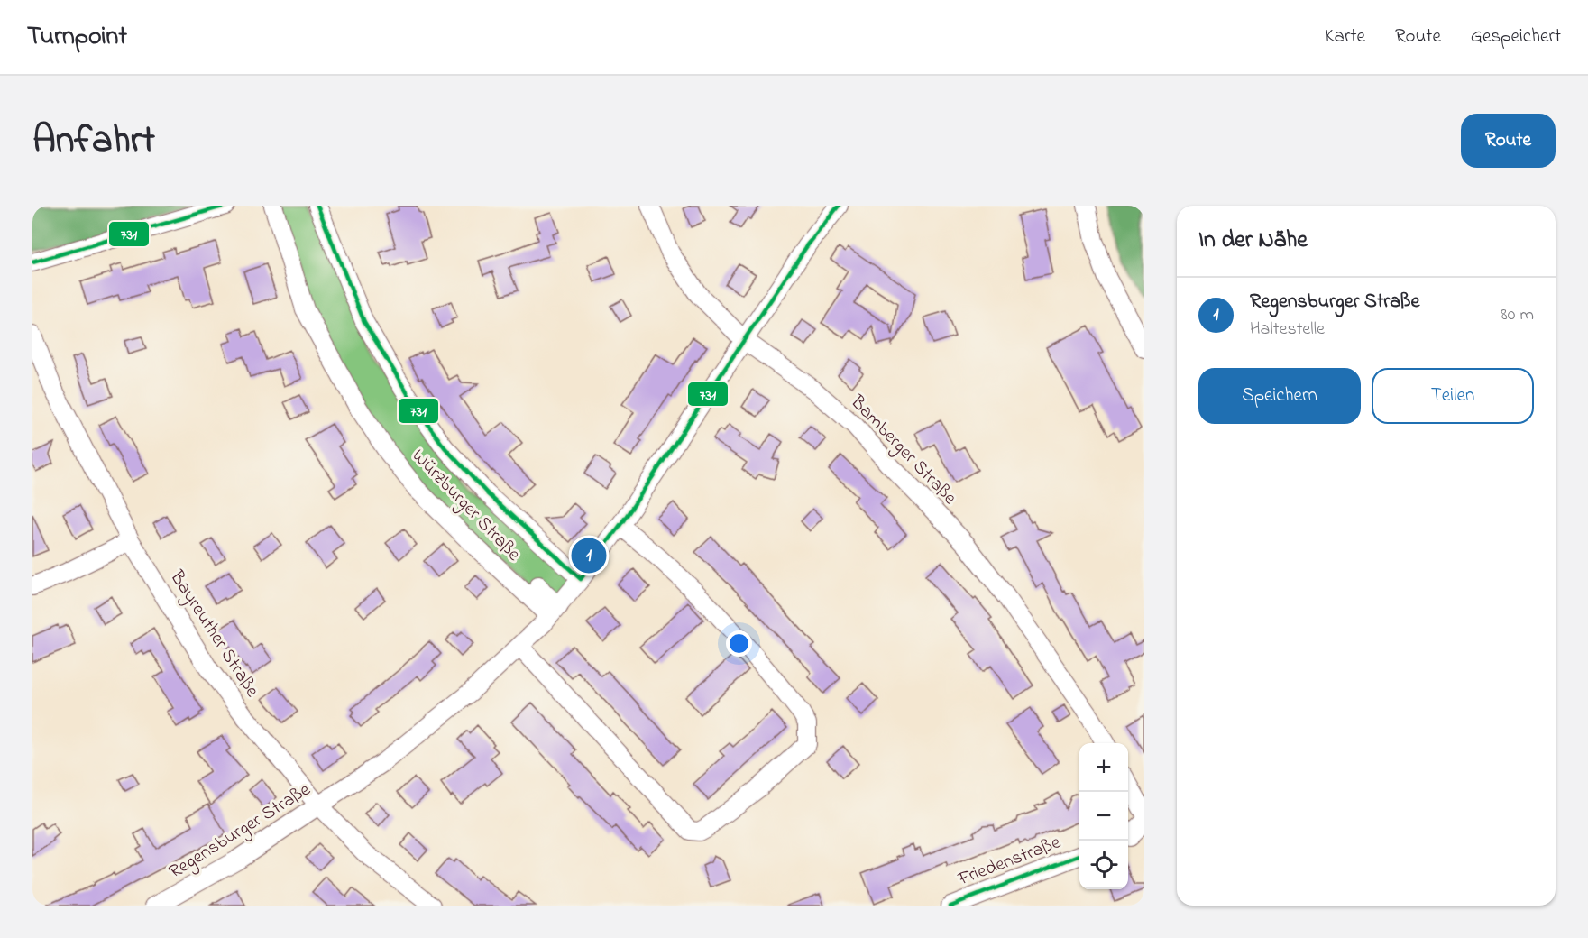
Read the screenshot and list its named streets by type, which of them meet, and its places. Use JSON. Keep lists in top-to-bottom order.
{
  "streets": {
    "street": [
      "Bamberger Straße",
      "Würzburger Straße",
      "Bayreuther Straße",
      "Regensburger Straße",
      "Friedenstraße"
    ]
  },
  "crossings": [
    ["Bamberger Straße", "Regensburger Straße"],
    ["Würzburger Straße", "Regensburger Straße"],
    ["Bayreuther Straße", "Regensburger Straße"]
  ],
  "lines": ["transit line 731"],
  "page": {
    "header": "Turnpoint",
    "nav": ["Karte", "Route", "Gespeichert"],
    "title": "Anfahrt",
    "buttons": [
      "Route",
      ["Speichern", "Teilen"]
    ],
    "heading": "In der Nähe",
    "list": [
      {
        "mark": "1",
        "name": "Regensburger Straße",
        "note": "Haltestelle",
        "value": "80 m"
      }
    ],
    "pins": "1",
    "map_buttons": ["+", "−"]
  }
}
